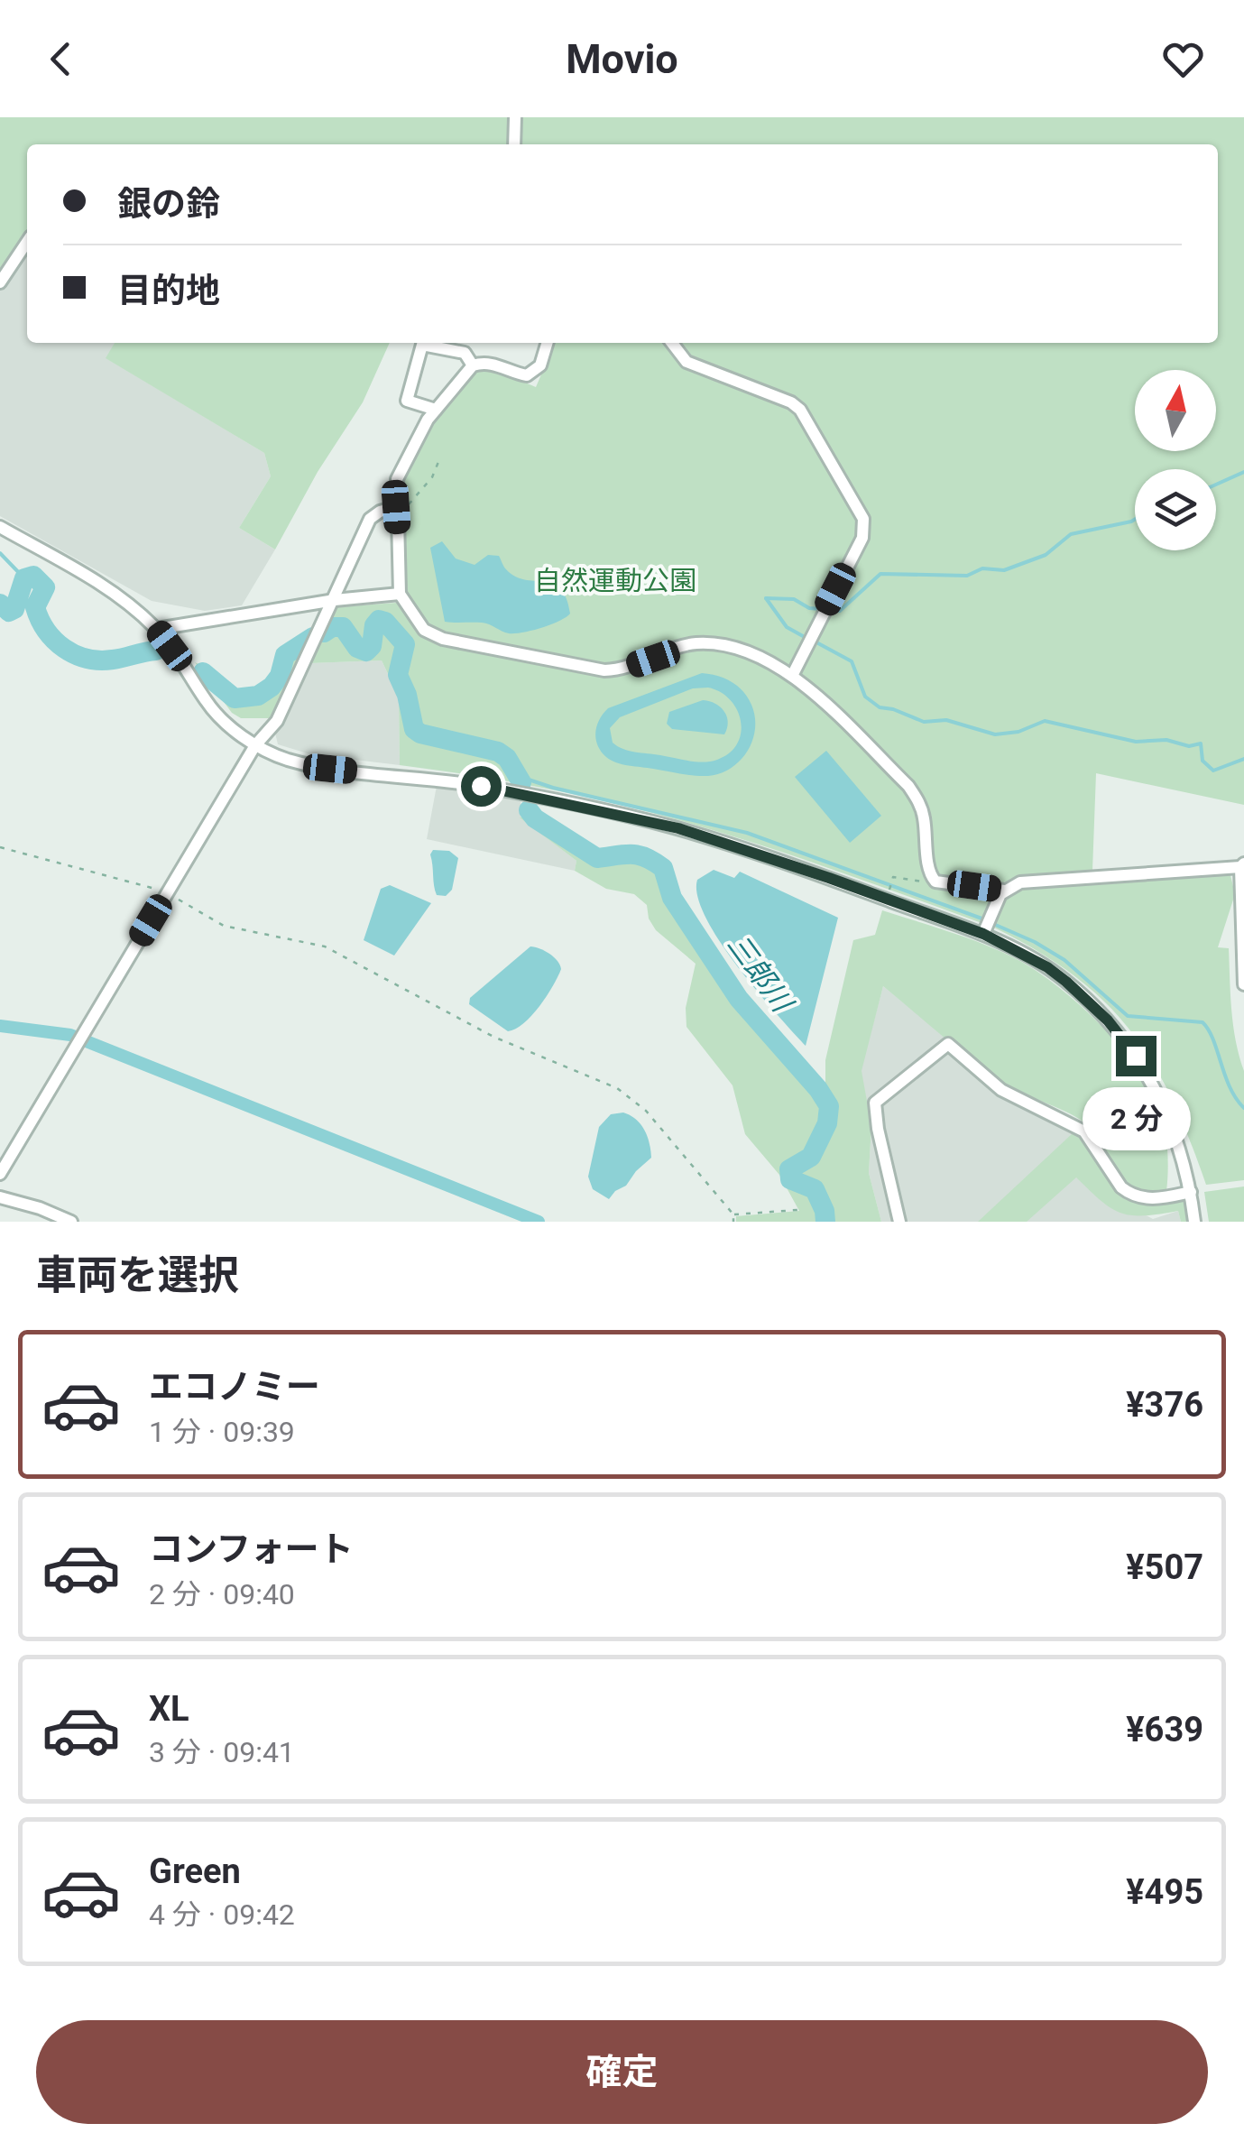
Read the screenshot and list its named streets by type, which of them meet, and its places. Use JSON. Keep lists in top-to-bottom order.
{
  "water": ["三郎川"],
  "parks": ["自然運動公園"],
  "north": "top",
  "page": {
    "header": "Movio",
    "banner": ["銀の鈴", "目的地"],
    "bubble": "2 分",
    "heading": "車両を選択",
    "list": [
      {
        "name": "エコノミー",
        "note": "1 分 · 09:39",
        "value": "¥376"
      },
      {
        "name": "コンフォート",
        "note": "2 分 · 09:40",
        "value": "¥507"
      },
      {
        "name": "XL",
        "note": "3 分 · 09:41",
        "value": "¥639"
      },
      {
        "name": "Green",
        "note": "4 分 · 09:42",
        "value": "¥495"
      }
    ],
    "buttons": "確定"
  }
}
